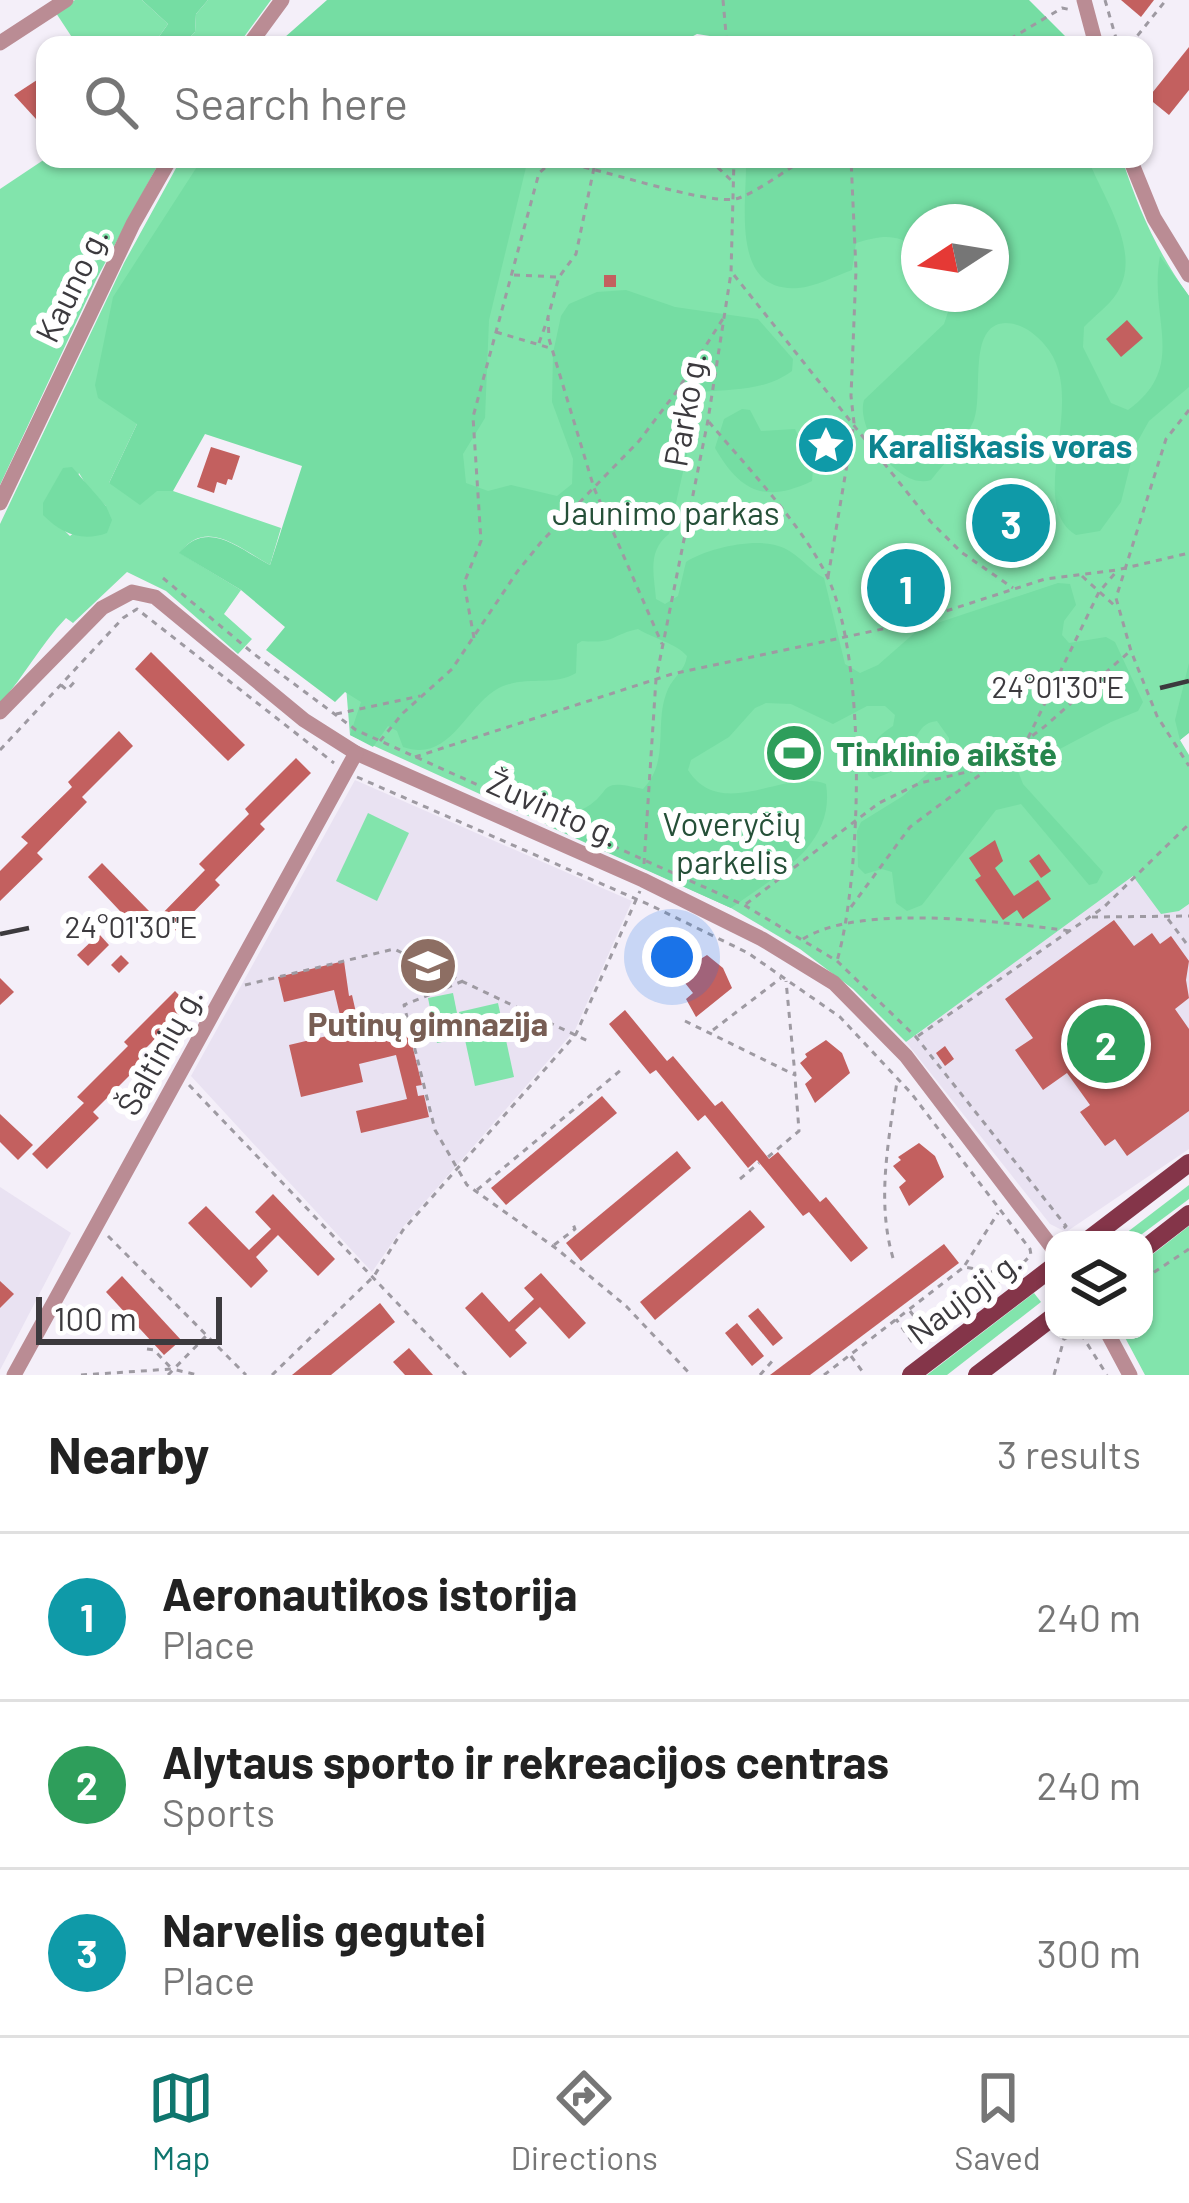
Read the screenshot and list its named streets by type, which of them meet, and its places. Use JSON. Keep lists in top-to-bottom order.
{
  "streets": {
    "main road": ["Naujoji g."],
    "street": ["Kauno g.", "Žuvinto g.", "Šaltinių g."],
    "path": ["Parko g."]
  },
  "crossings": [
    ["Parko g.", "Žuvinto g."],
    ["Žuvinto g.", "Šaltinių g."]
  ],
  "parks": ["Jaunimo parkas", "Voveryčių parkelis"],
  "places": {
    "place": ["Karališkasis voras"],
    "sports": ["Tinklinio aikštė"],
    "school or university": ["Putinų gimnazija"]
  },
  "scale_bar": "100 m",
  "north": "left",
  "page": {
    "search": "Search here",
    "pins": ["3", "1", "2"],
    "scale": "100 m",
    "heading": ["Nearby", "3 results"],
    "list": [
      {
        "mark": "1",
        "name": "Aeronautikos istorija",
        "note": "Place",
        "value": "240 m"
      },
      {
        "mark": "2",
        "name": "Alytaus sporto ir rekreacijos centras",
        "note": "Sports",
        "value": "240 m"
      },
      {
        "mark": "3",
        "name": "Narvelis gegutei",
        "note": "Place",
        "value": "300 m"
      }
    ],
    "nav": ["Map", "Directions", "Saved"]
  },
  "coordinates": ["24°01'30\"E"]
}
